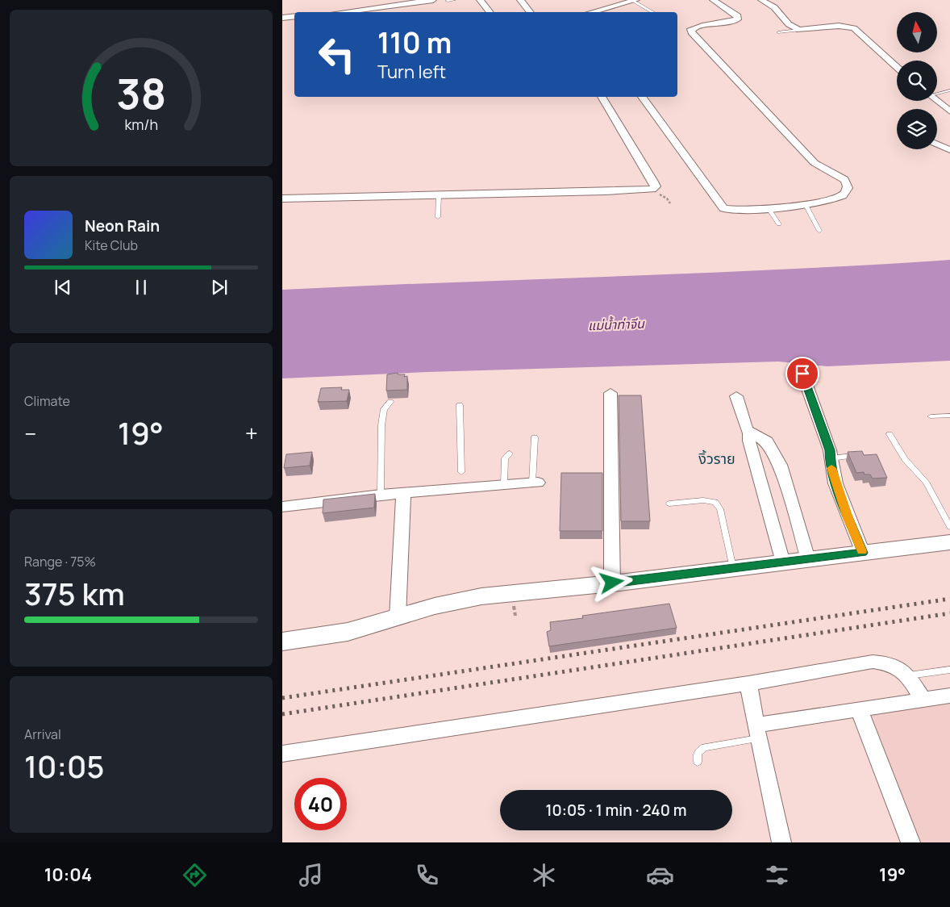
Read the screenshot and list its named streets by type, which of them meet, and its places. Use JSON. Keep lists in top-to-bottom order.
{
  "districts": ["งิ้วราย"],
  "water": ["แม่น้ำท่าจีน"],
  "north": "top",
  "page": {
    "turn": ["110 m", "Turn left"],
    "song": ["Neon Rain", "Kite Club"],
    "tile": [
      "Climate",
      ["Range · 75%", "375 km"],
      ["Arrival", "10:05"]
    ],
    "heat": ["−", "19°", "+"],
    "limit": "40",
    "trip": "10:05 · 1 min · 240 m",
    "tabs": ["10:04", "19°"],
    "gauge": ["38", "km/h"]
  }
}
